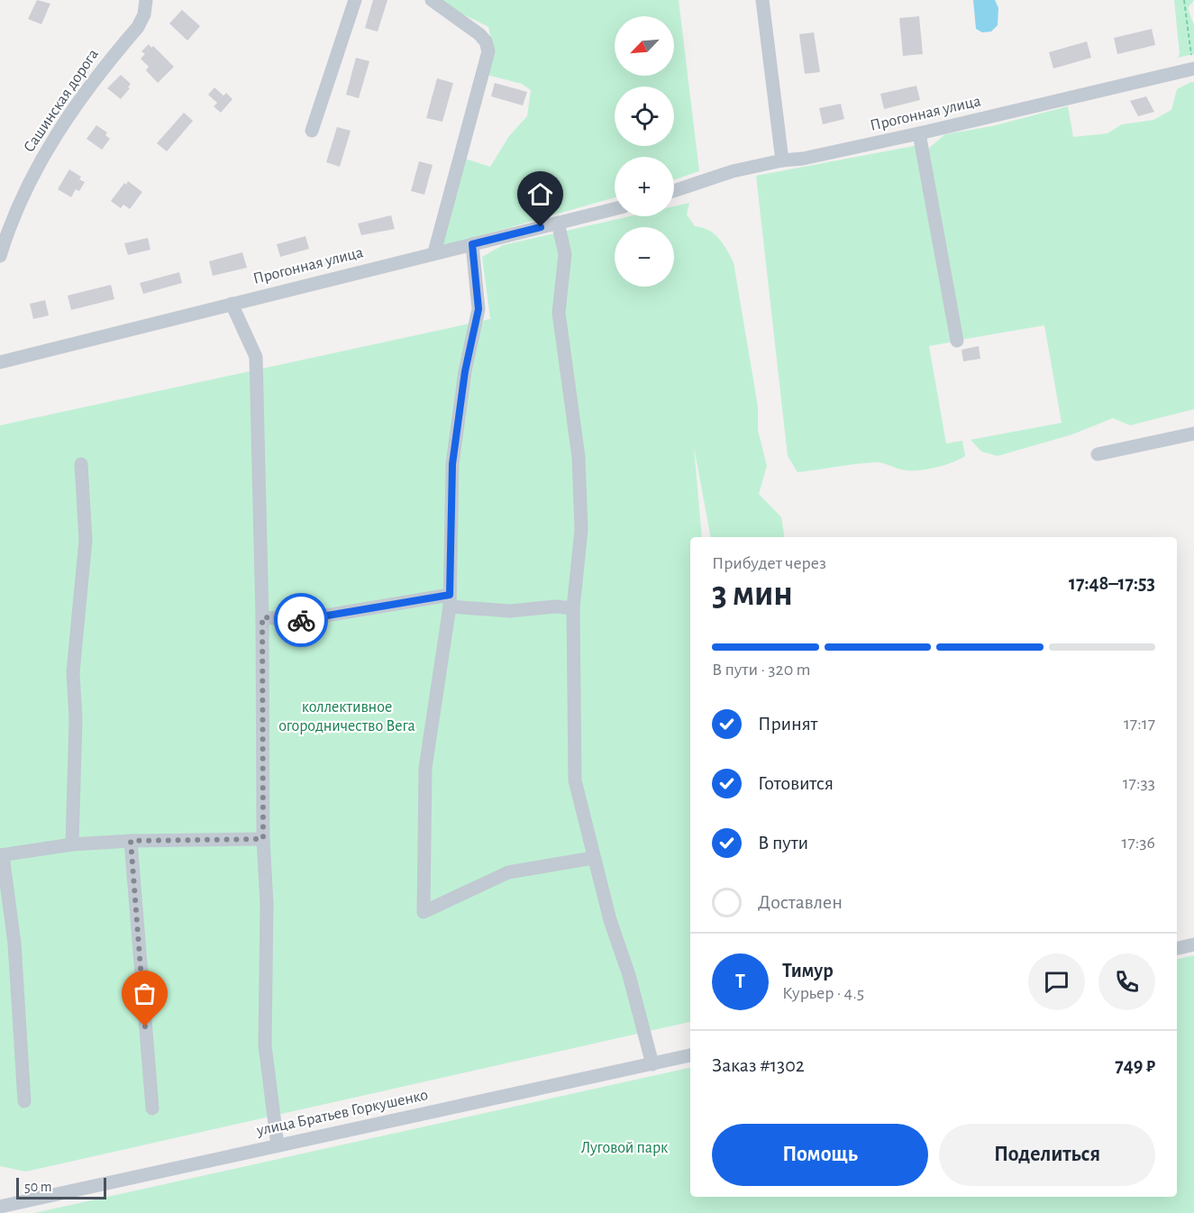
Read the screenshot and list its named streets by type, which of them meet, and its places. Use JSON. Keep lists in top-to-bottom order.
{
  "streets": {
    "street": ["Сашинская дорога", "Прогонная улица", "улица Братьев Горкушенко"]
  },
  "parks": ["коллективное огородничество Вега", "Луговой парк"],
  "scale_bar": "50 m",
  "north": "bottom left",
  "page": {
    "map_buttons": ["+", "−"],
    "heading": ["3 мин", "Прибудет через", "17:48–17:53"],
    "panel": [
      "Тимур",
      "Курьер · 4.5",
      "Заказ #1302",
      "749 ₽"
    ],
    "bar": "В пути · 320 m",
    "list": [
      ["Принят", "17:17"],
      ["Готовится", "17:33"],
      ["В пути", "17:36"],
      "Доставлен"
    ],
    "round": "Т",
    "buttons": ["Помощь", "Поделиться"],
    "scale": "50 m"
  }
}
